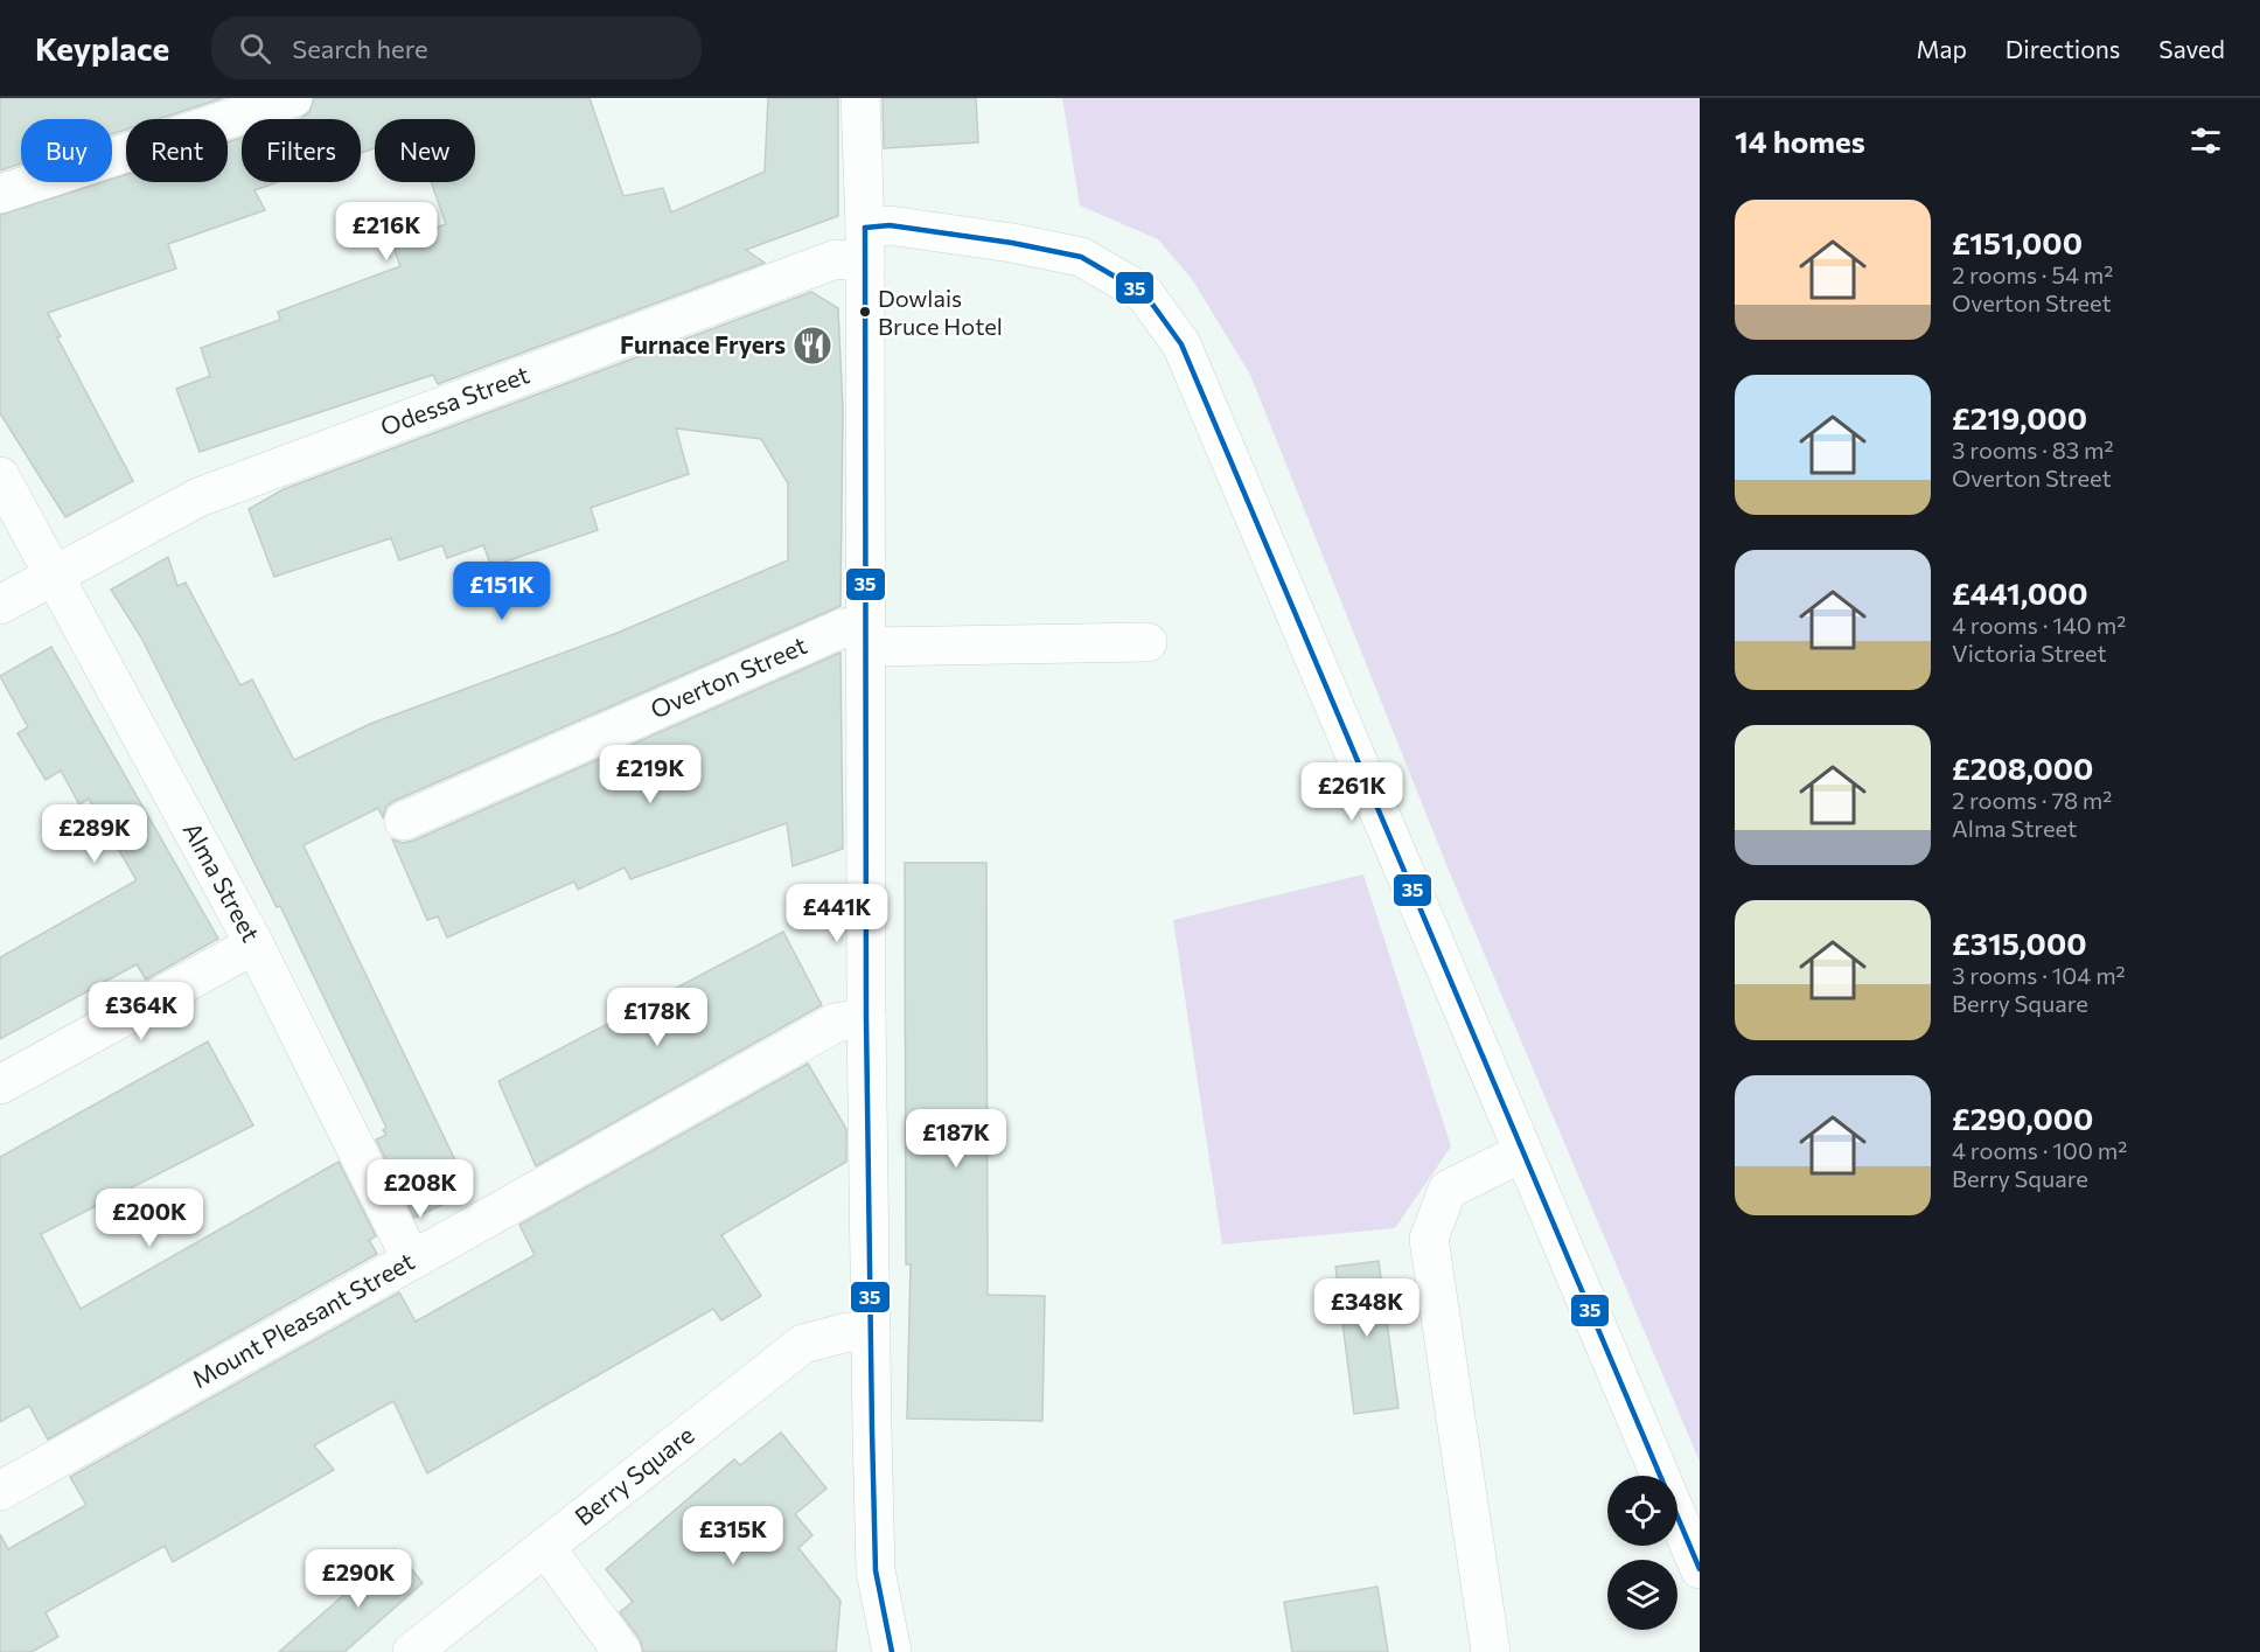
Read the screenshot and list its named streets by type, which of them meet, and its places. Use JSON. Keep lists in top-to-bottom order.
{
  "streets": {
    "street": [
      "Odessa Street",
      "Overton Street",
      "Alma Street",
      "Mount Pleasant Street",
      "Berry Square"
    ]
  },
  "crossings": [
    ["Odessa Street", "Alma Street"],
    ["Alma Street", "Mount Pleasant Street"]
  ],
  "places": {
    "other": ["Dowlais Bruce Hotel"],
    "restaurant": ["Furnace Fryers"]
  },
  "lines": ["transit line 35"],
  "page": {
    "header": "Keyplace",
    "search": "Search here",
    "nav": ["Map", "Directions", "Saved"],
    "heading": "14 homes",
    "chip": [
      "Buy",
      "Rent",
      "Filters",
      "New"
    ],
    "list": [
      {
        "name": "£151,000",
        "note": "2 rooms · 54 m² · Overton Street"
      },
      {
        "name": "£219,000",
        "note": "3 rooms · 83 m² · Overton Street"
      },
      {
        "name": "£441,000",
        "note": "4 rooms · 140 m² · Victoria Street"
      },
      {
        "name": "£208,000",
        "note": "2 rooms · 78 m² · Alma Street"
      },
      {
        "name": "£315,000",
        "note": "3 rooms · 104 m² · Berry Square"
      },
      {
        "name": "£290,000",
        "note": "4 rooms · 100 m² · Berry Square"
      }
    ],
    "price": [
      "£216K",
      "£151K",
      "£219K",
      "£261K",
      "£289K",
      "£441K",
      "£364K",
      "£178K",
      "£187K",
      "£208K",
      "£200K",
      "£348K",
      "£315K",
      "£290K"
    ]
  }
}
